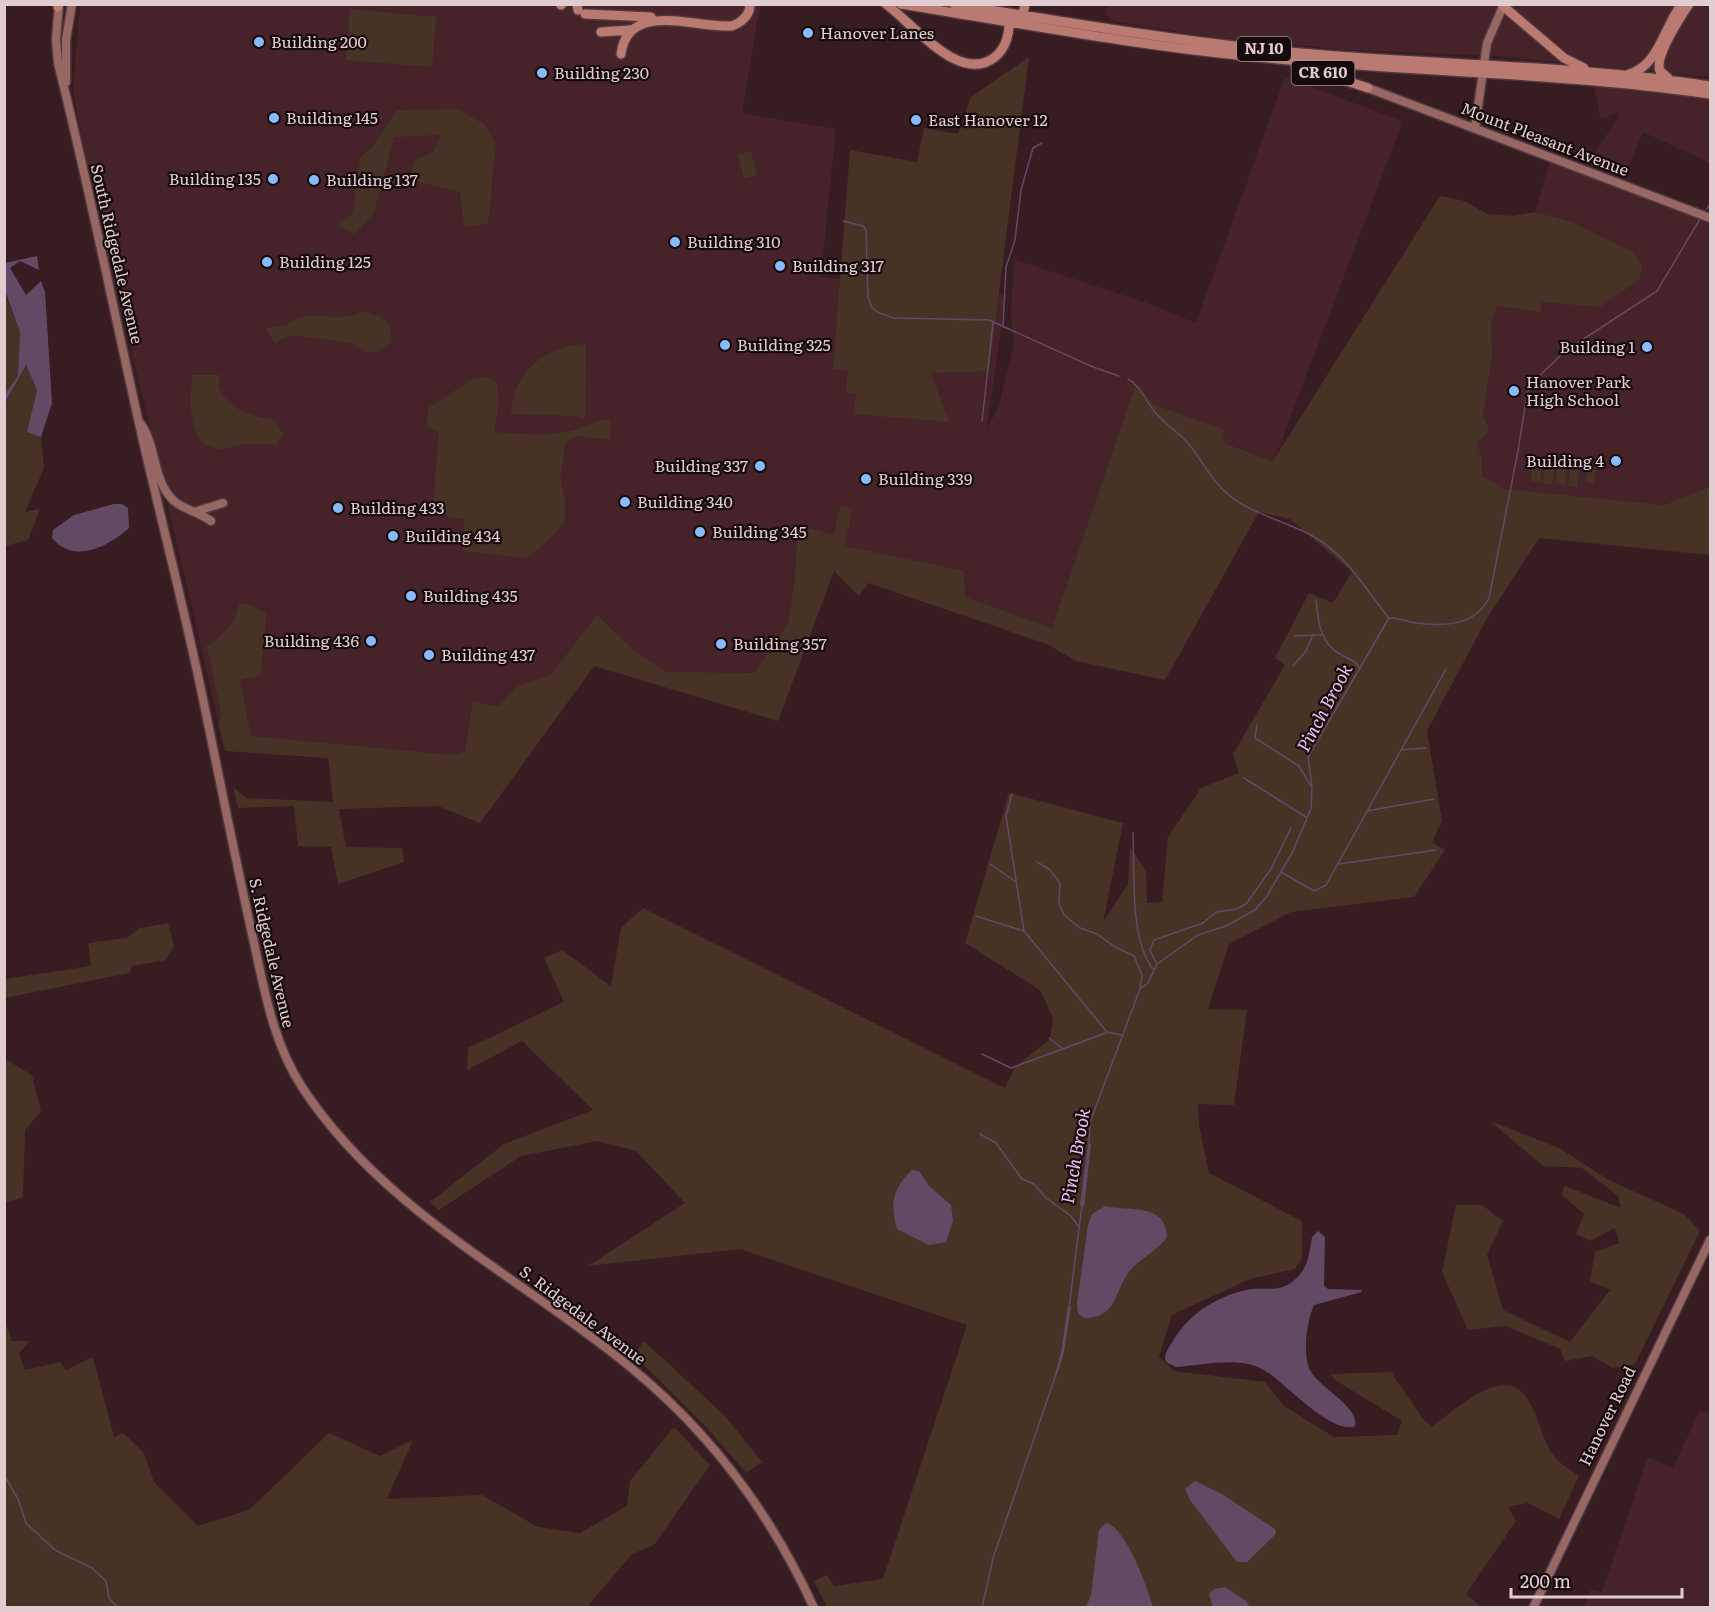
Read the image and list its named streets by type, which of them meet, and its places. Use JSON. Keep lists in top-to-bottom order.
{
  "streets": {
    "main road": [
      "NJ 10",
      "CR 610",
      "Mount Pleasant Avenue",
      "South Ridgedale Avenue",
      "S. Ridgedale Avenue",
      "Hanover Road"
    ]
  },
  "crossings": [
    ["NJ 10", "CR 610"],
    ["CR 610", "Mount Pleasant Avenue"],
    ["South Ridgedale Avenue", "S. Ridgedale Avenue"]
  ],
  "water": ["Pinch Brook"],
  "places": [
    "Hanover Lanes",
    "Building 200",
    "Building 230",
    "Building 145",
    "East Hanover 12",
    "Building 135",
    "Building 137",
    "Building 310",
    "Building 125",
    "Building 317",
    "Building 325",
    "Building 1",
    "Hanover Park High School",
    "Building 4",
    "Building 337",
    "Building 339",
    "Building 340",
    "Building 433",
    "Building 345",
    "Building 434",
    "Building 435",
    "Building 436",
    "Building 357",
    "Building 437"
  ],
  "scale_bar": "200 m"
}
